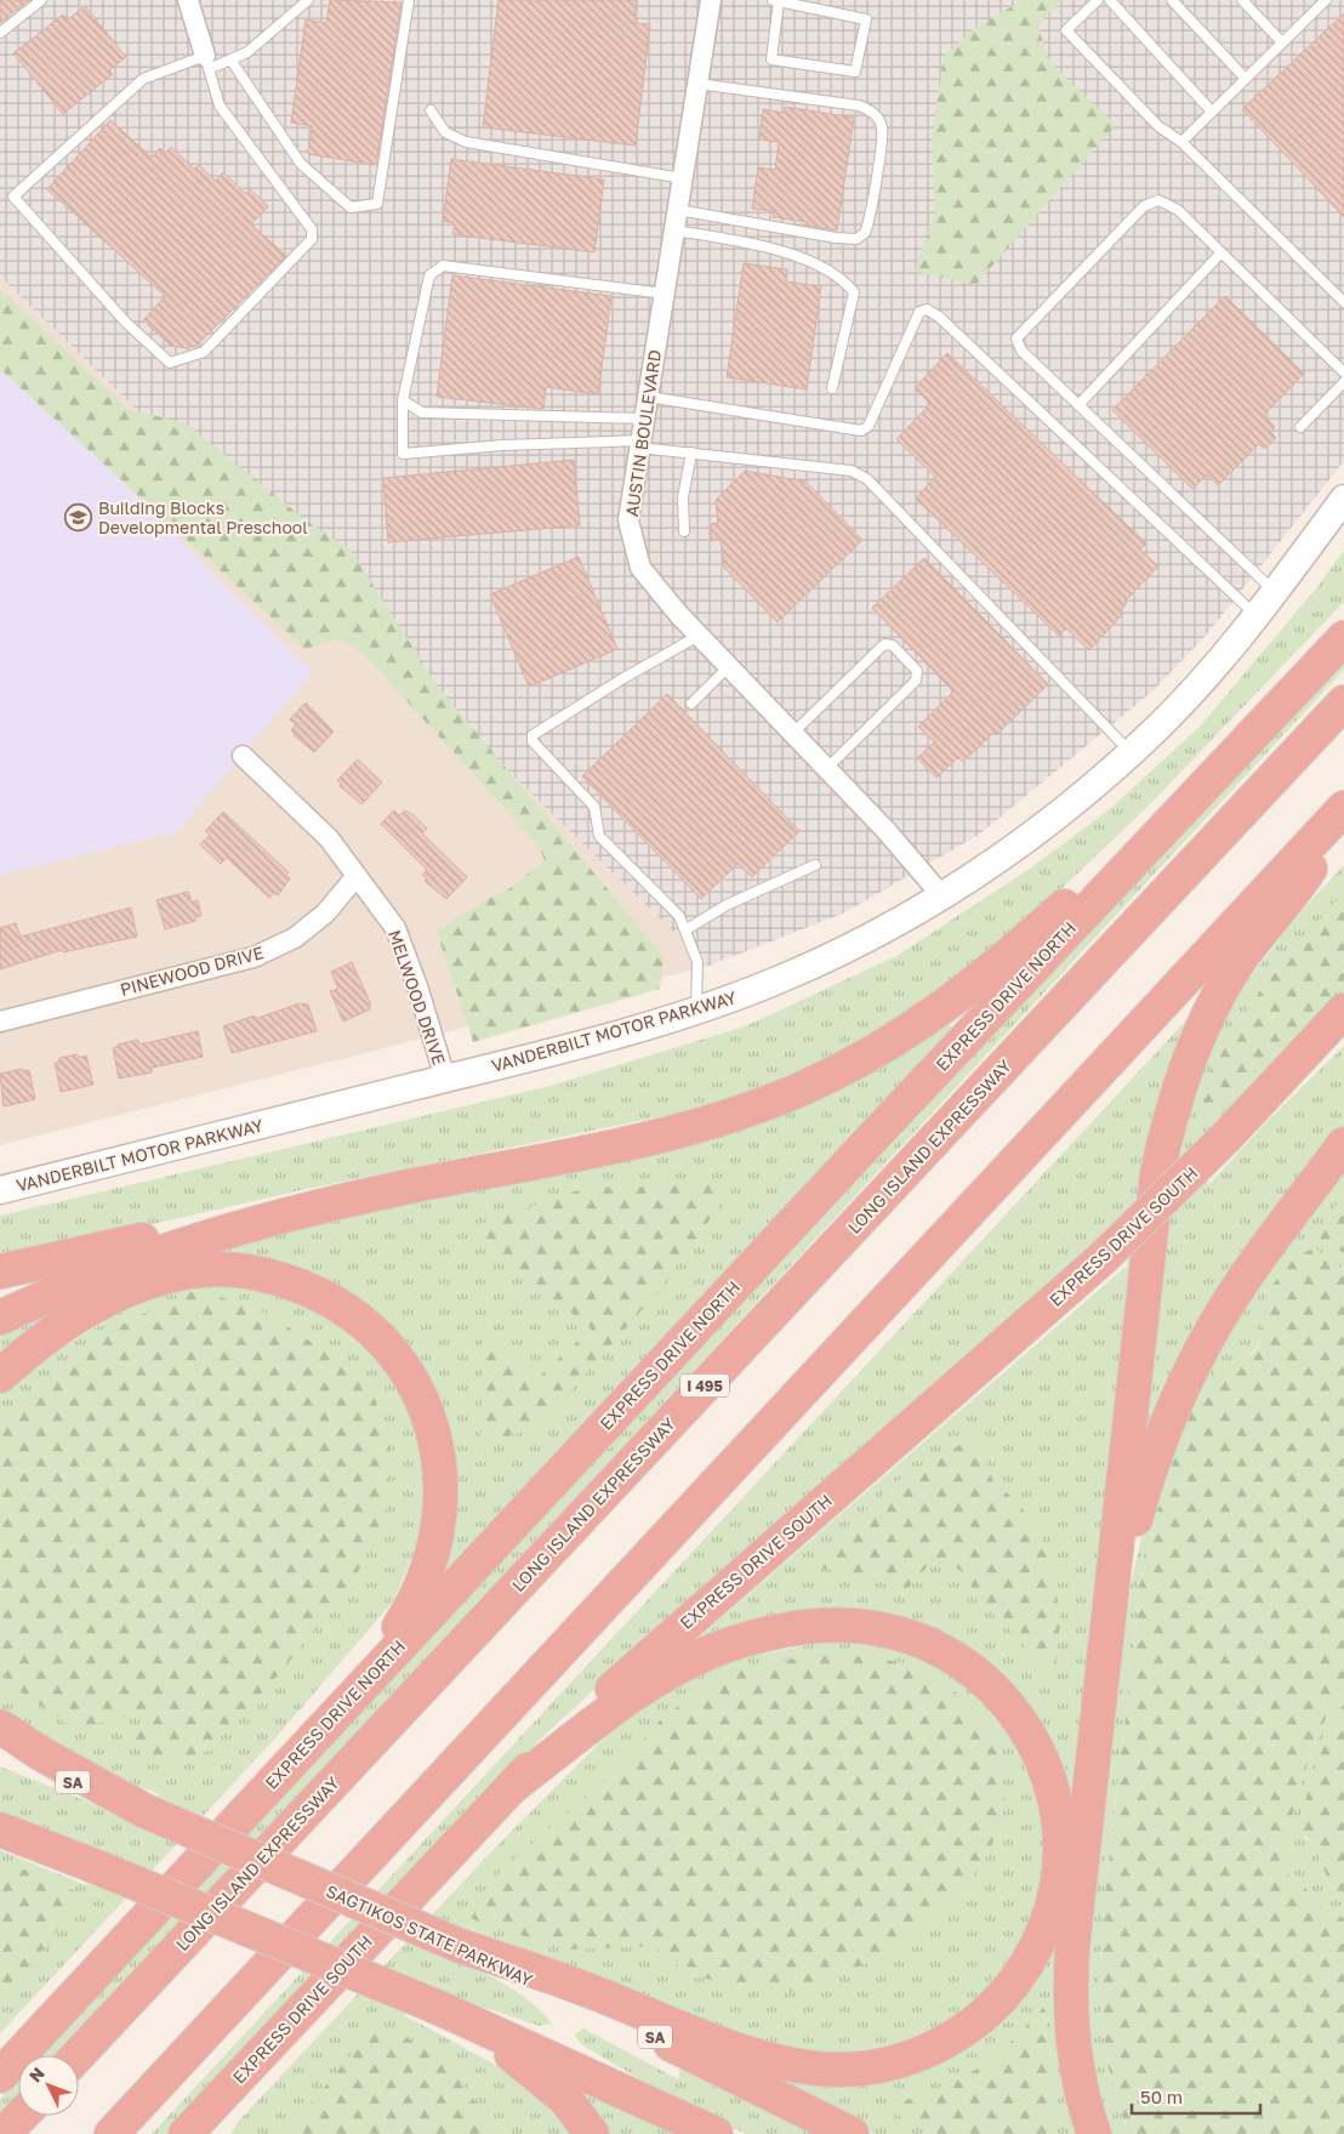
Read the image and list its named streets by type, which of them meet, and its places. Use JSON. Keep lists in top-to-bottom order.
{
  "streets": {
    "highway": [
      "EXPRESS DRIVE NORTH",
      "LONG ISLAND EXPRESSWAY",
      "EXPRESS DRIVE SOUTH",
      "I 495",
      "SA",
      "SAGTIKOS STATE PARKWAY"
    ],
    "main road": ["VANDERBILT MOTOR PARKWAY"],
    "street": ["AUSTIN BOULEVARD", "PINEWOOD DRIVE", "MELWOOD DRIVE"]
  },
  "crossings": [
    ["AUSTIN BOULEVARD", "VANDERBILT MOTOR PARKWAY"],
    ["PINEWOOD DRIVE", "MELWOOD DRIVE"],
    ["MELWOOD DRIVE", "VANDERBILT MOTOR PARKWAY"]
  ],
  "places": {
    "school or university": ["Building Blocks Developmental Preschool"]
  },
  "scale_bar": "50 m",
  "north": "top left"
}
